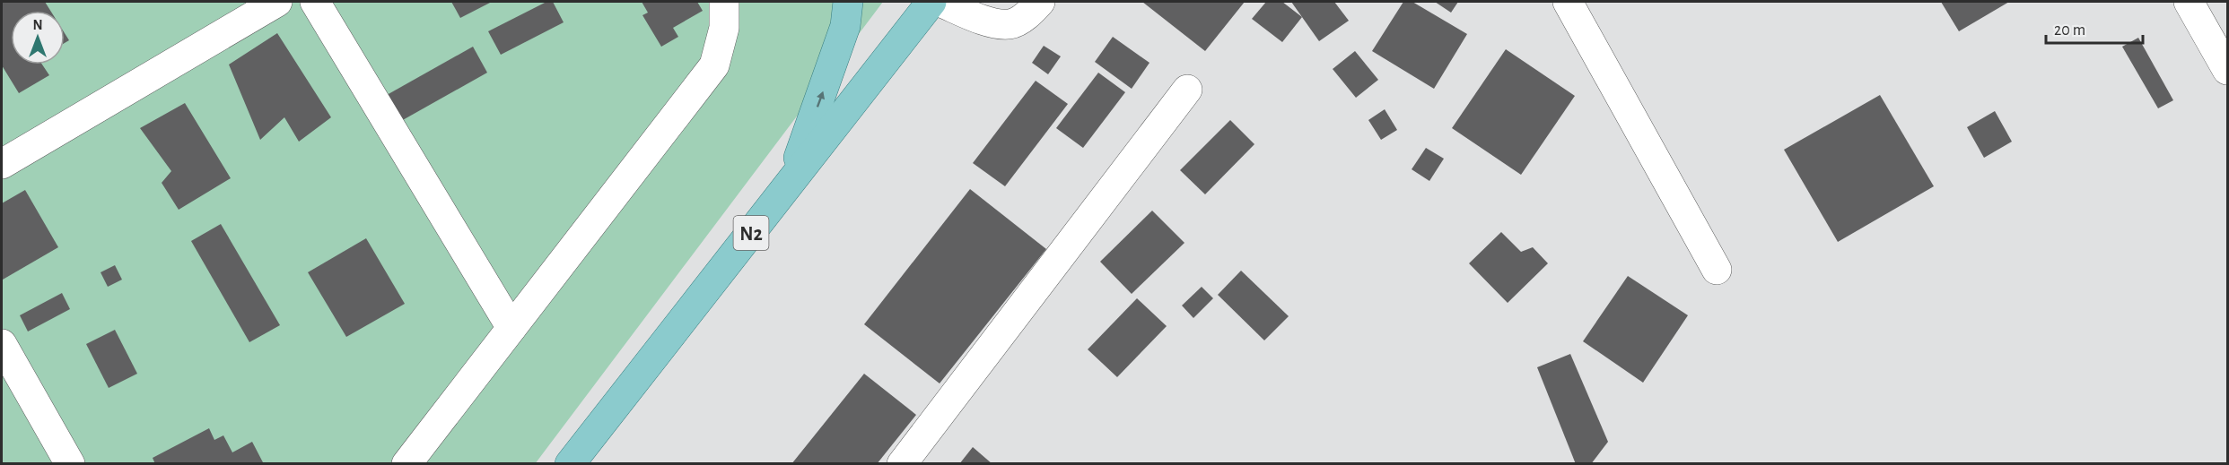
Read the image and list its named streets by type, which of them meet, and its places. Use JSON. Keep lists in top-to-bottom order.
{
  "streets": {
    "main road": ["N2"]
  },
  "scale_bar": "20 m",
  "north": "top"
}
